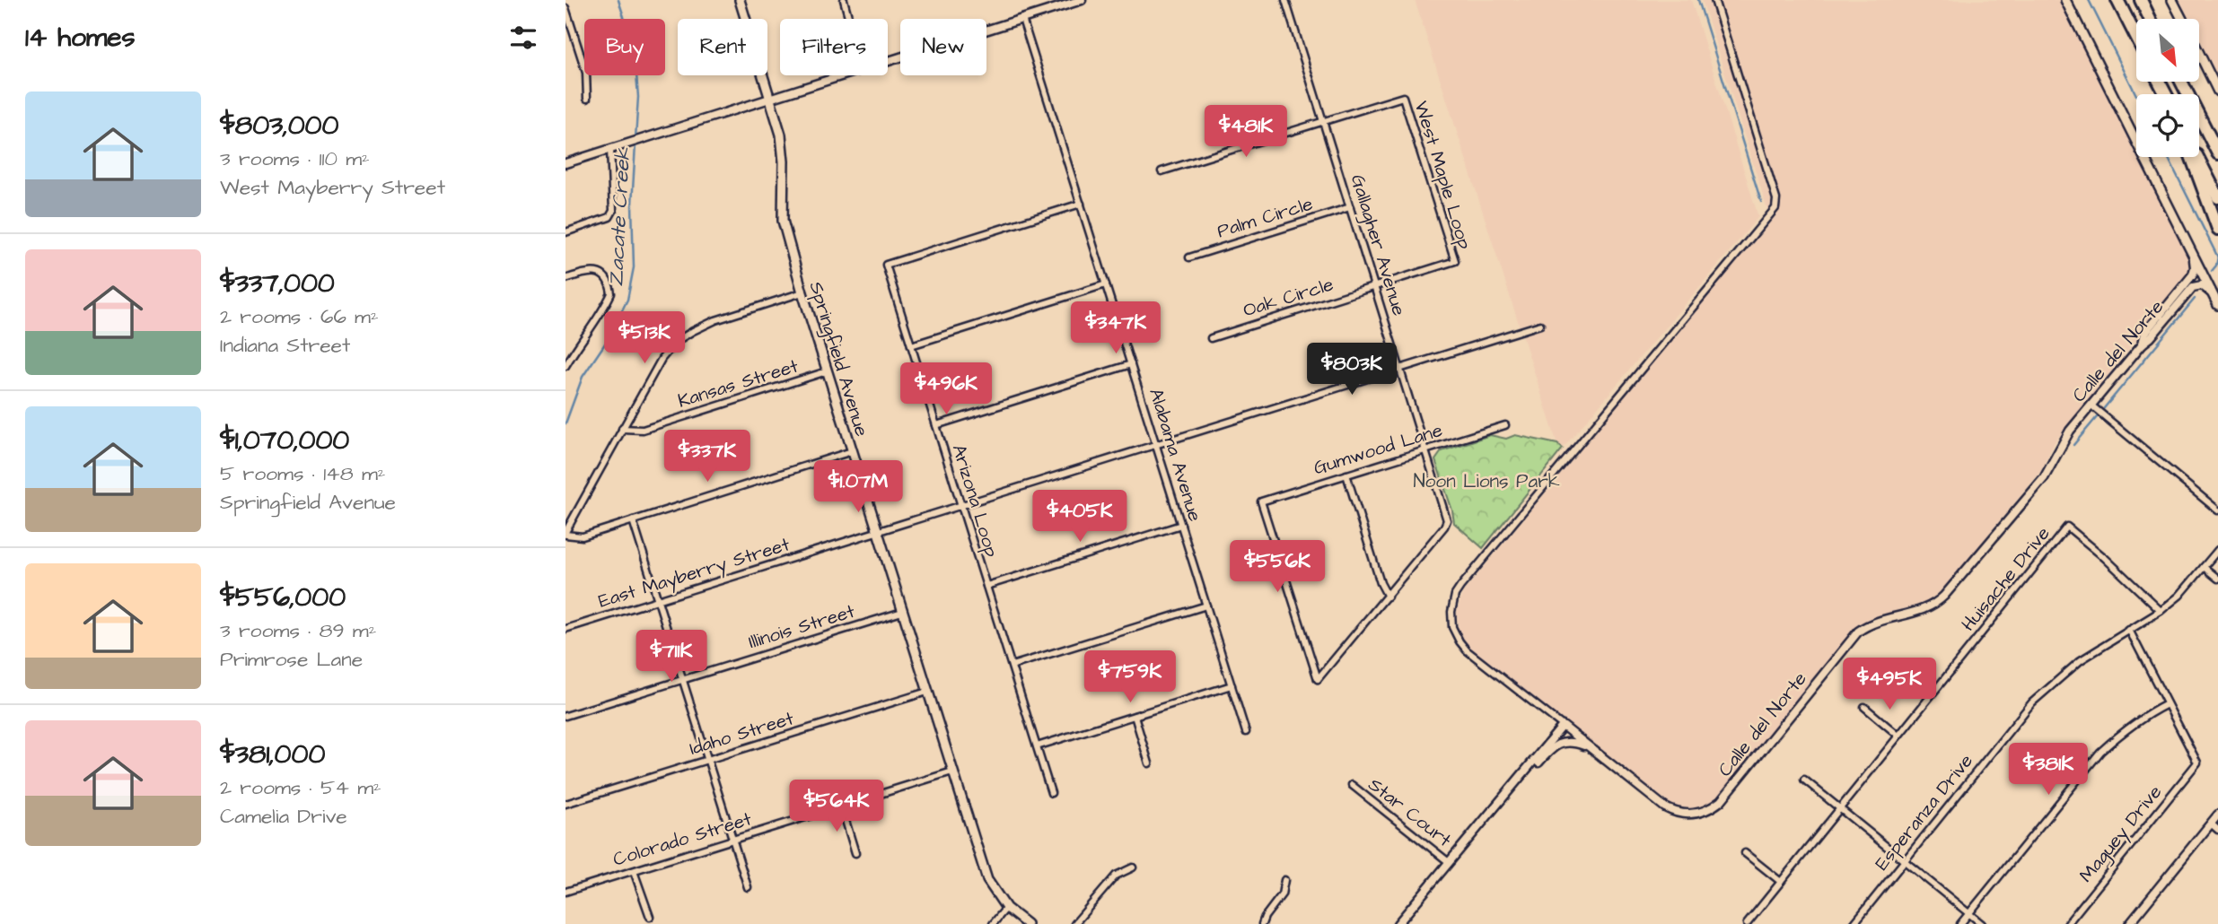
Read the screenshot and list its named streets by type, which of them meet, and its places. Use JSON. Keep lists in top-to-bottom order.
{
  "streets": {
    "main road": ["Springfield Avenue"],
    "street": [
      "West Maple Loop",
      "Palm Circle",
      "Gallagher Avenue",
      "Oak Circle",
      "Calle del Norte",
      "Kansas Street",
      "Gumwood Lane",
      "Alabama Avenue",
      "Arizona Loop",
      "East Mayberry Street",
      "Huisache Drive",
      "Illinois Street",
      "Idaho Street",
      "Star Court",
      "Esperanza Drive",
      "Maguey Drive",
      "Colorado Street"
    ]
  },
  "crossings": [
    ["West Maple Loop", "Gallagher Avenue"],
    ["West Maple Loop", "Oak Circle"],
    ["Palm Circle", "Gallagher Avenue"],
    ["Gallagher Avenue", "Oak Circle"],
    ["Gallagher Avenue", "Gumwood Lane"],
    ["Gallagher Avenue", "East Mayberry Street"],
    ["Springfield Avenue", "Kansas Street"],
    ["Springfield Avenue", "East Mayberry Street"],
    ["Springfield Avenue", "Illinois Street"],
    ["Springfield Avenue", "Idaho Street"],
    ["Springfield Avenue", "Colorado Street"],
    ["Alabama Avenue", "Arizona Loop"],
    ["Alabama Avenue", "East Mayberry Street"],
    ["Arizona Loop", "East Mayberry Street"],
    ["Huisache Drive", "Esperanza Drive"]
  ],
  "water": ["Zacate Creek"],
  "parks": ["Noon Lions Park"],
  "north": "bottom right",
  "page": {
    "heading": "14 homes",
    "chip": [
      "Buy",
      "Rent",
      "Filters",
      "New"
    ],
    "list": [
      {
        "name": "$803,000",
        "note": "3 rooms · 110 m² · West Mayberry Street"
      },
      {
        "name": "$337,000",
        "note": "2 rooms · 66 m² · Indiana Street"
      },
      {
        "name": "$1,070,000",
        "note": "5 rooms · 148 m² · Springfield Avenue"
      },
      {
        "name": "$556,000",
        "note": "3 rooms · 89 m² · Primrose Lane"
      },
      {
        "name": "$381,000",
        "note": "2 rooms · 54 m² · Camelia Drive"
      }
    ],
    "price": [
      "$481K",
      "$347K",
      "$513K",
      "$803K",
      "$496K",
      "$337K",
      "$1.07M",
      "$405K",
      "$556K",
      "$711K",
      "$759K",
      "$495K",
      "$381K",
      "$564K"
    ]
  }
}
